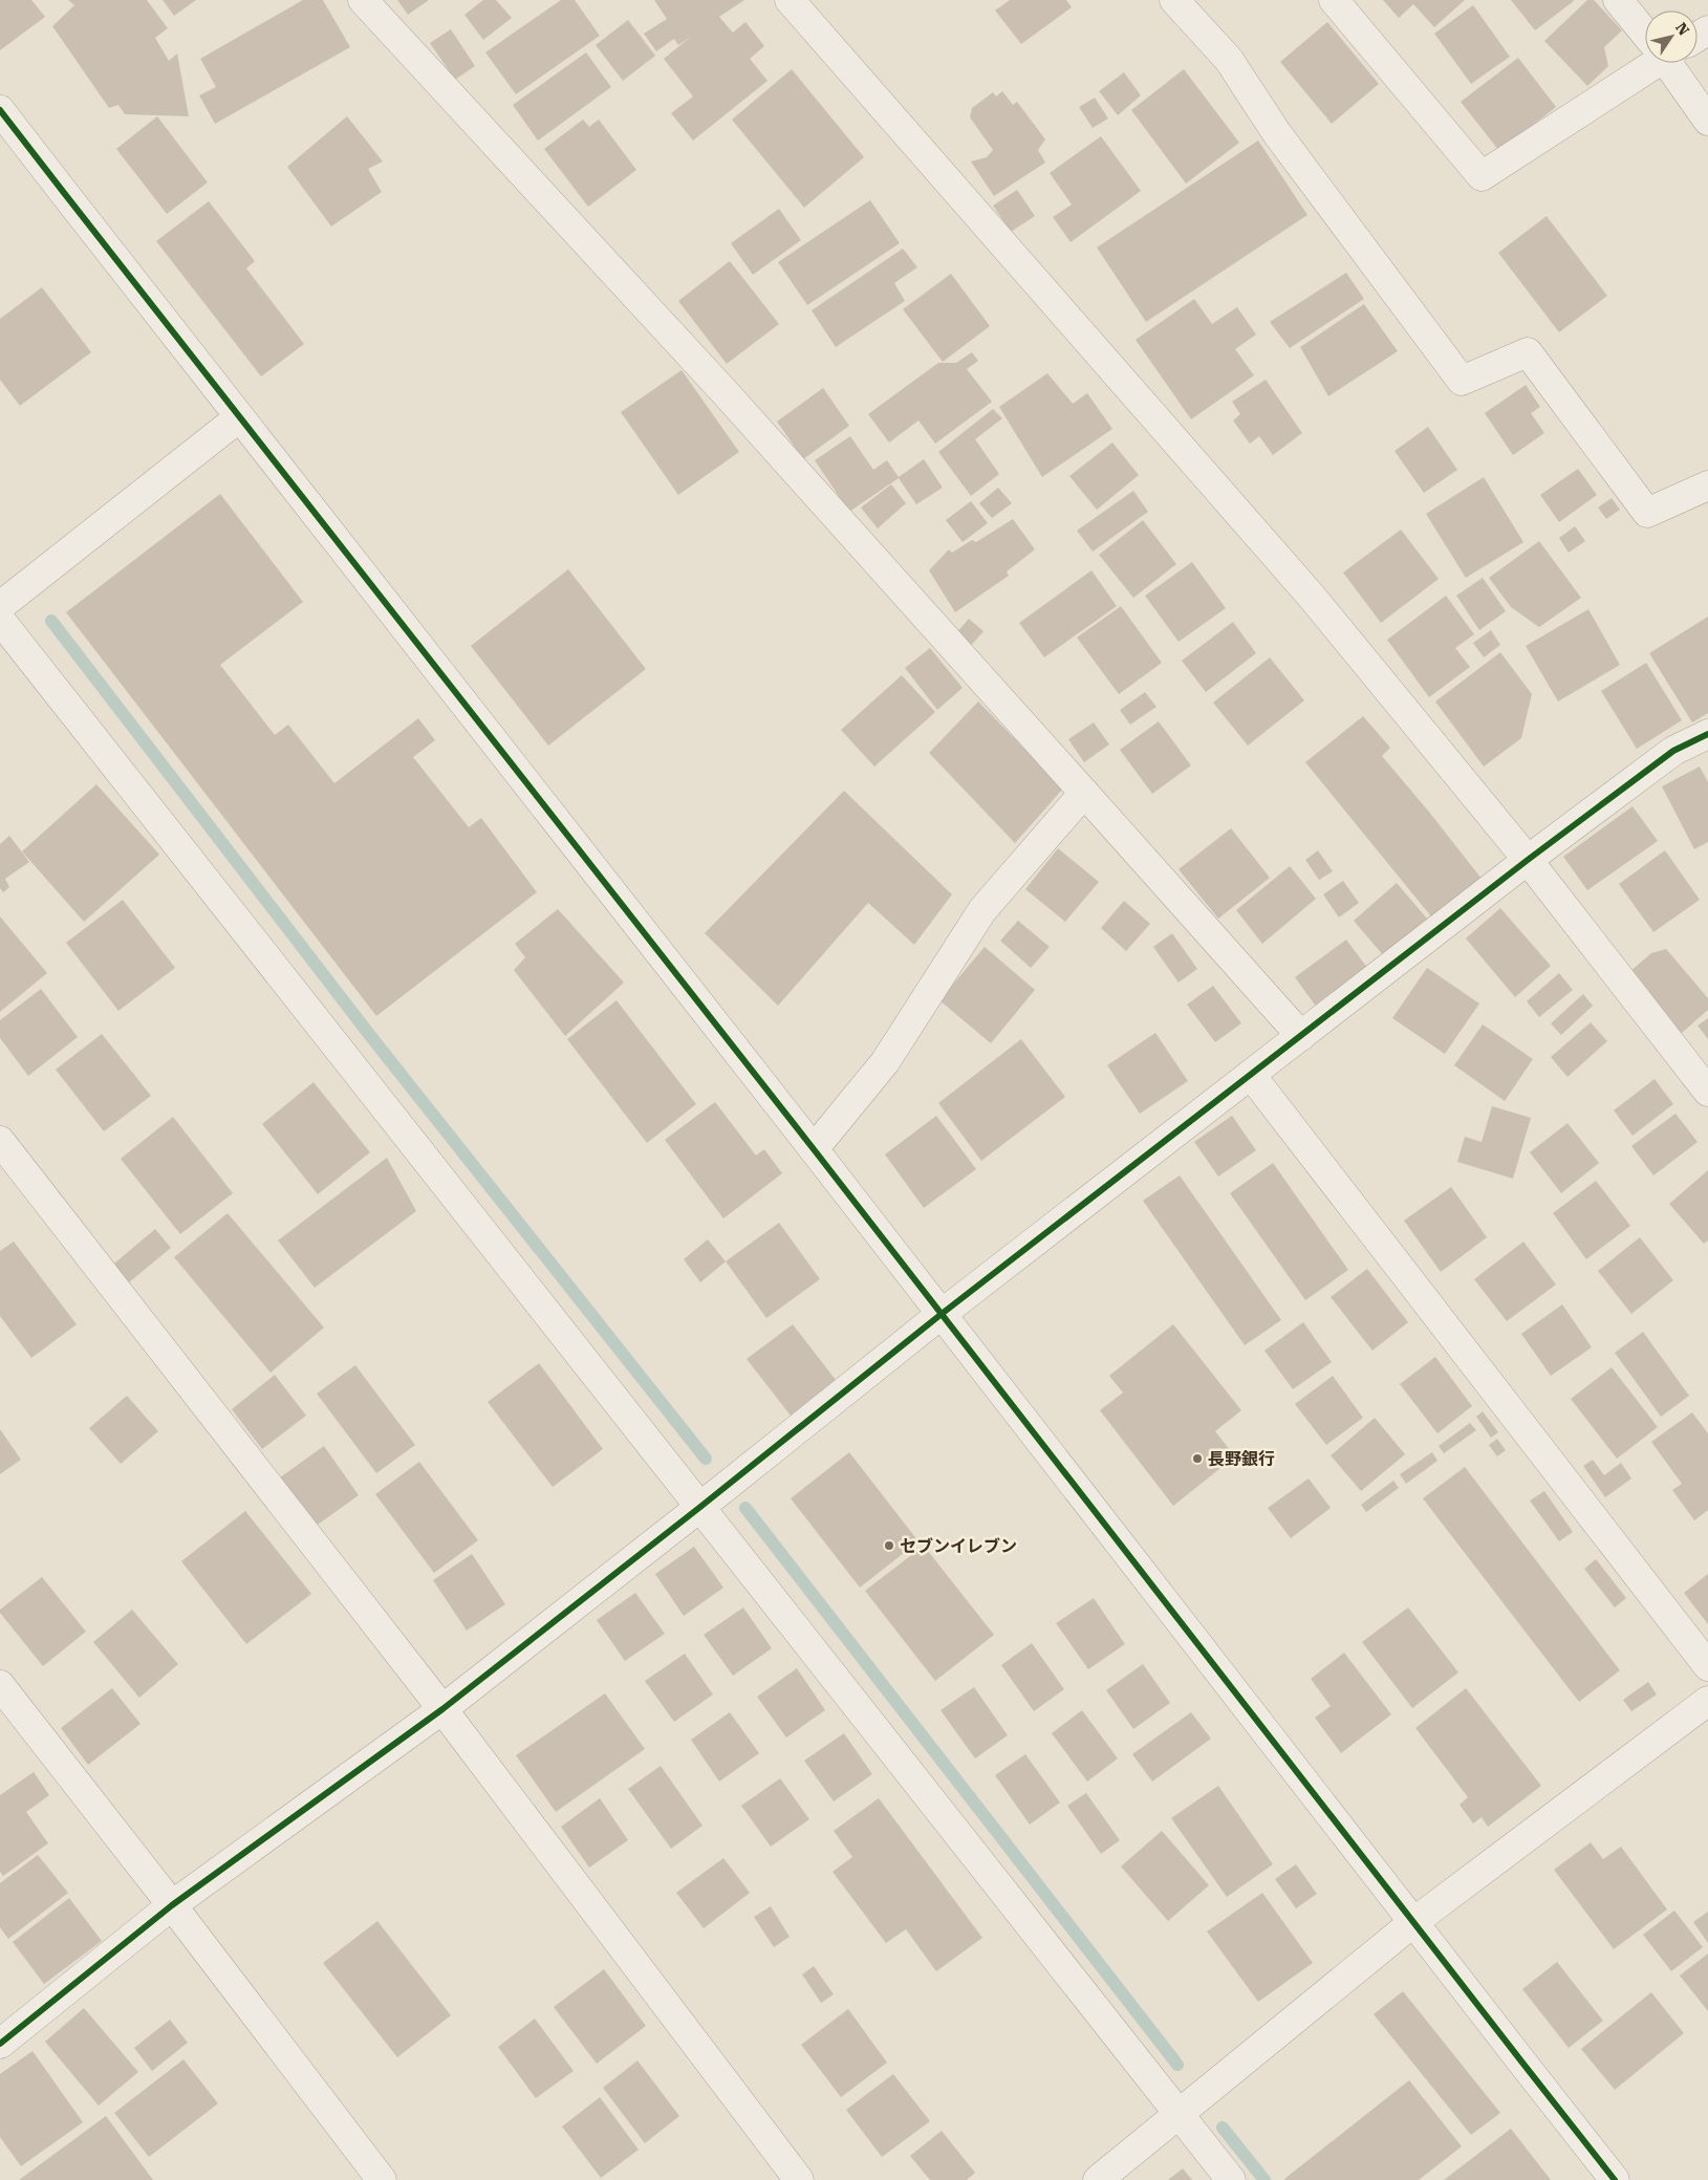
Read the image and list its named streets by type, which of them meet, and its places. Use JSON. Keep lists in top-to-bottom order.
{
  "places": ["長野銀行", "セブンイレブン"],
  "north": "top right"
}
